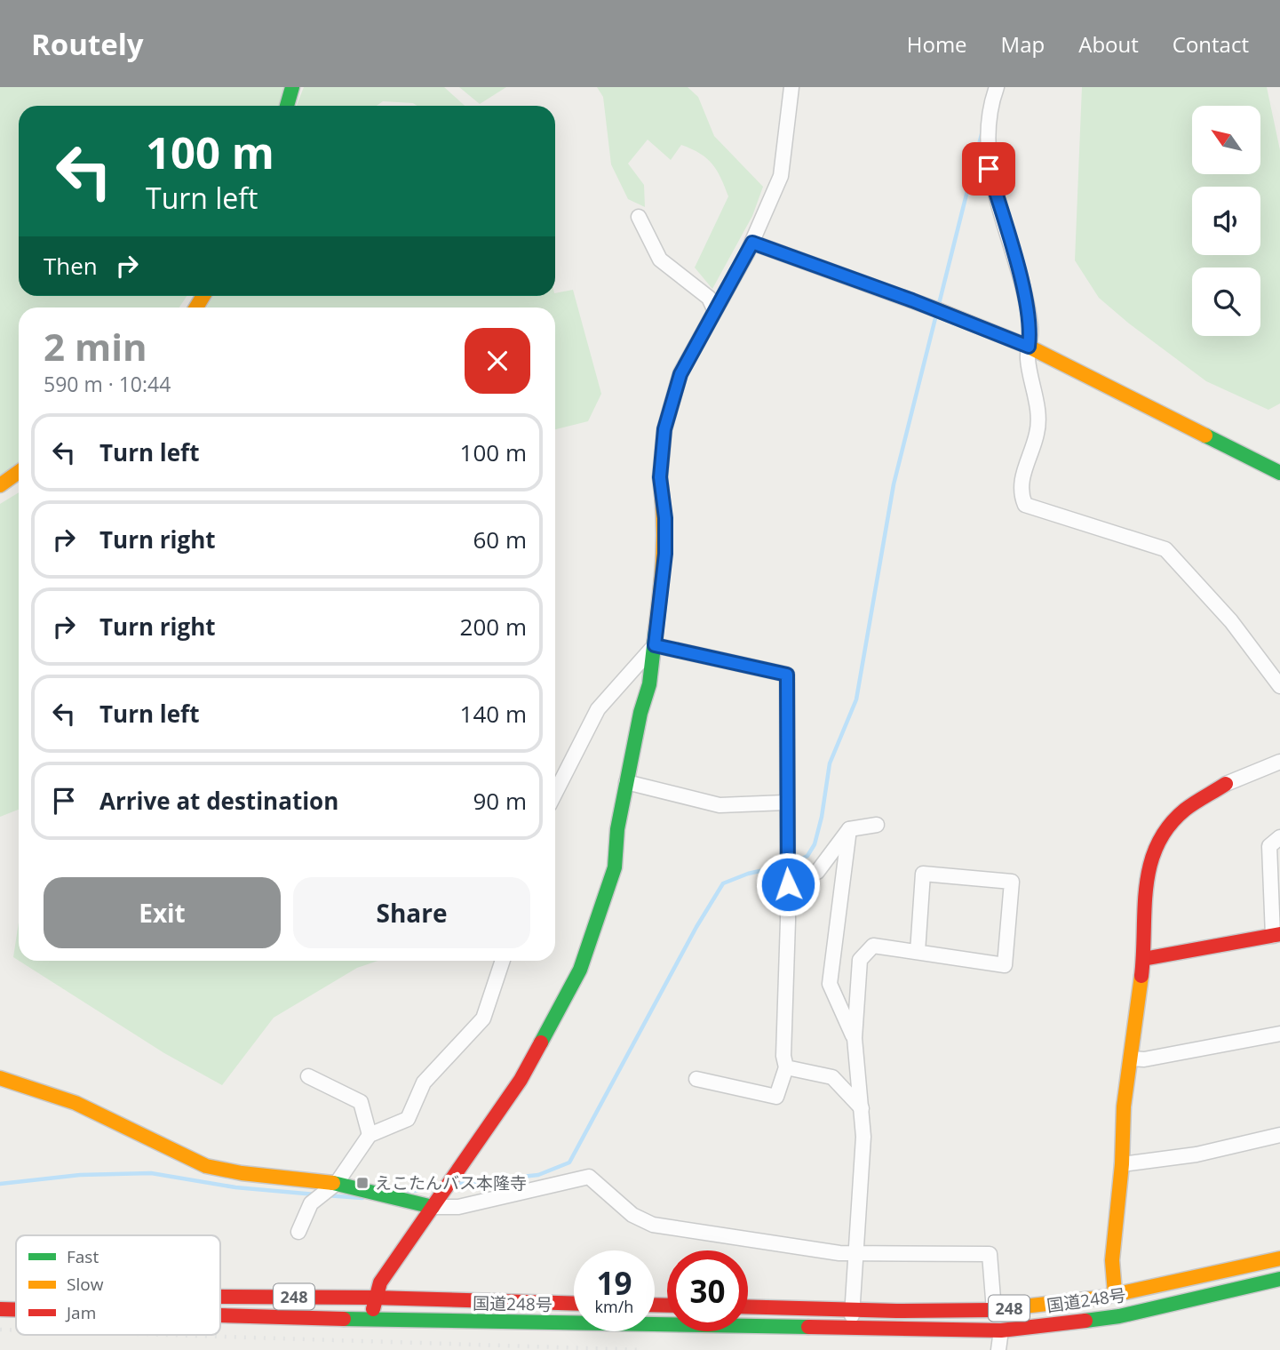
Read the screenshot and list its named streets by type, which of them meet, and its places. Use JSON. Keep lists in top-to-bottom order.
{
  "streets": {
    "main road": ["248", "国道248号"]
  },
  "places": {
    "transit": ["えこたんバス本隆寺"]
  },
  "legend": ["Fast", "Slow", "Jam"],
  "north": "top left",
  "page": {
    "header": "Routely",
    "nav": [
      "Home",
      "Map",
      "About",
      "Contact"
    ],
    "turn": ["100 m", "Turn left"],
    "then": "Then",
    "heading": ["2 min", "590 m · 10:44"],
    "list": [
      {
        "name": "Turn left",
        "value": "100 m"
      },
      {
        "name": "Turn right",
        "value": "60 m"
      },
      {
        "name": "Turn right",
        "value": "200 m"
      },
      {
        "name": "Turn left",
        "value": "140 m"
      },
      {
        "name": "Arrive at destination",
        "value": "90 m"
      }
    ],
    "buttons": ["Exit", "Share"],
    "speed": "19 km/h",
    "limit": "30"
  }
}
